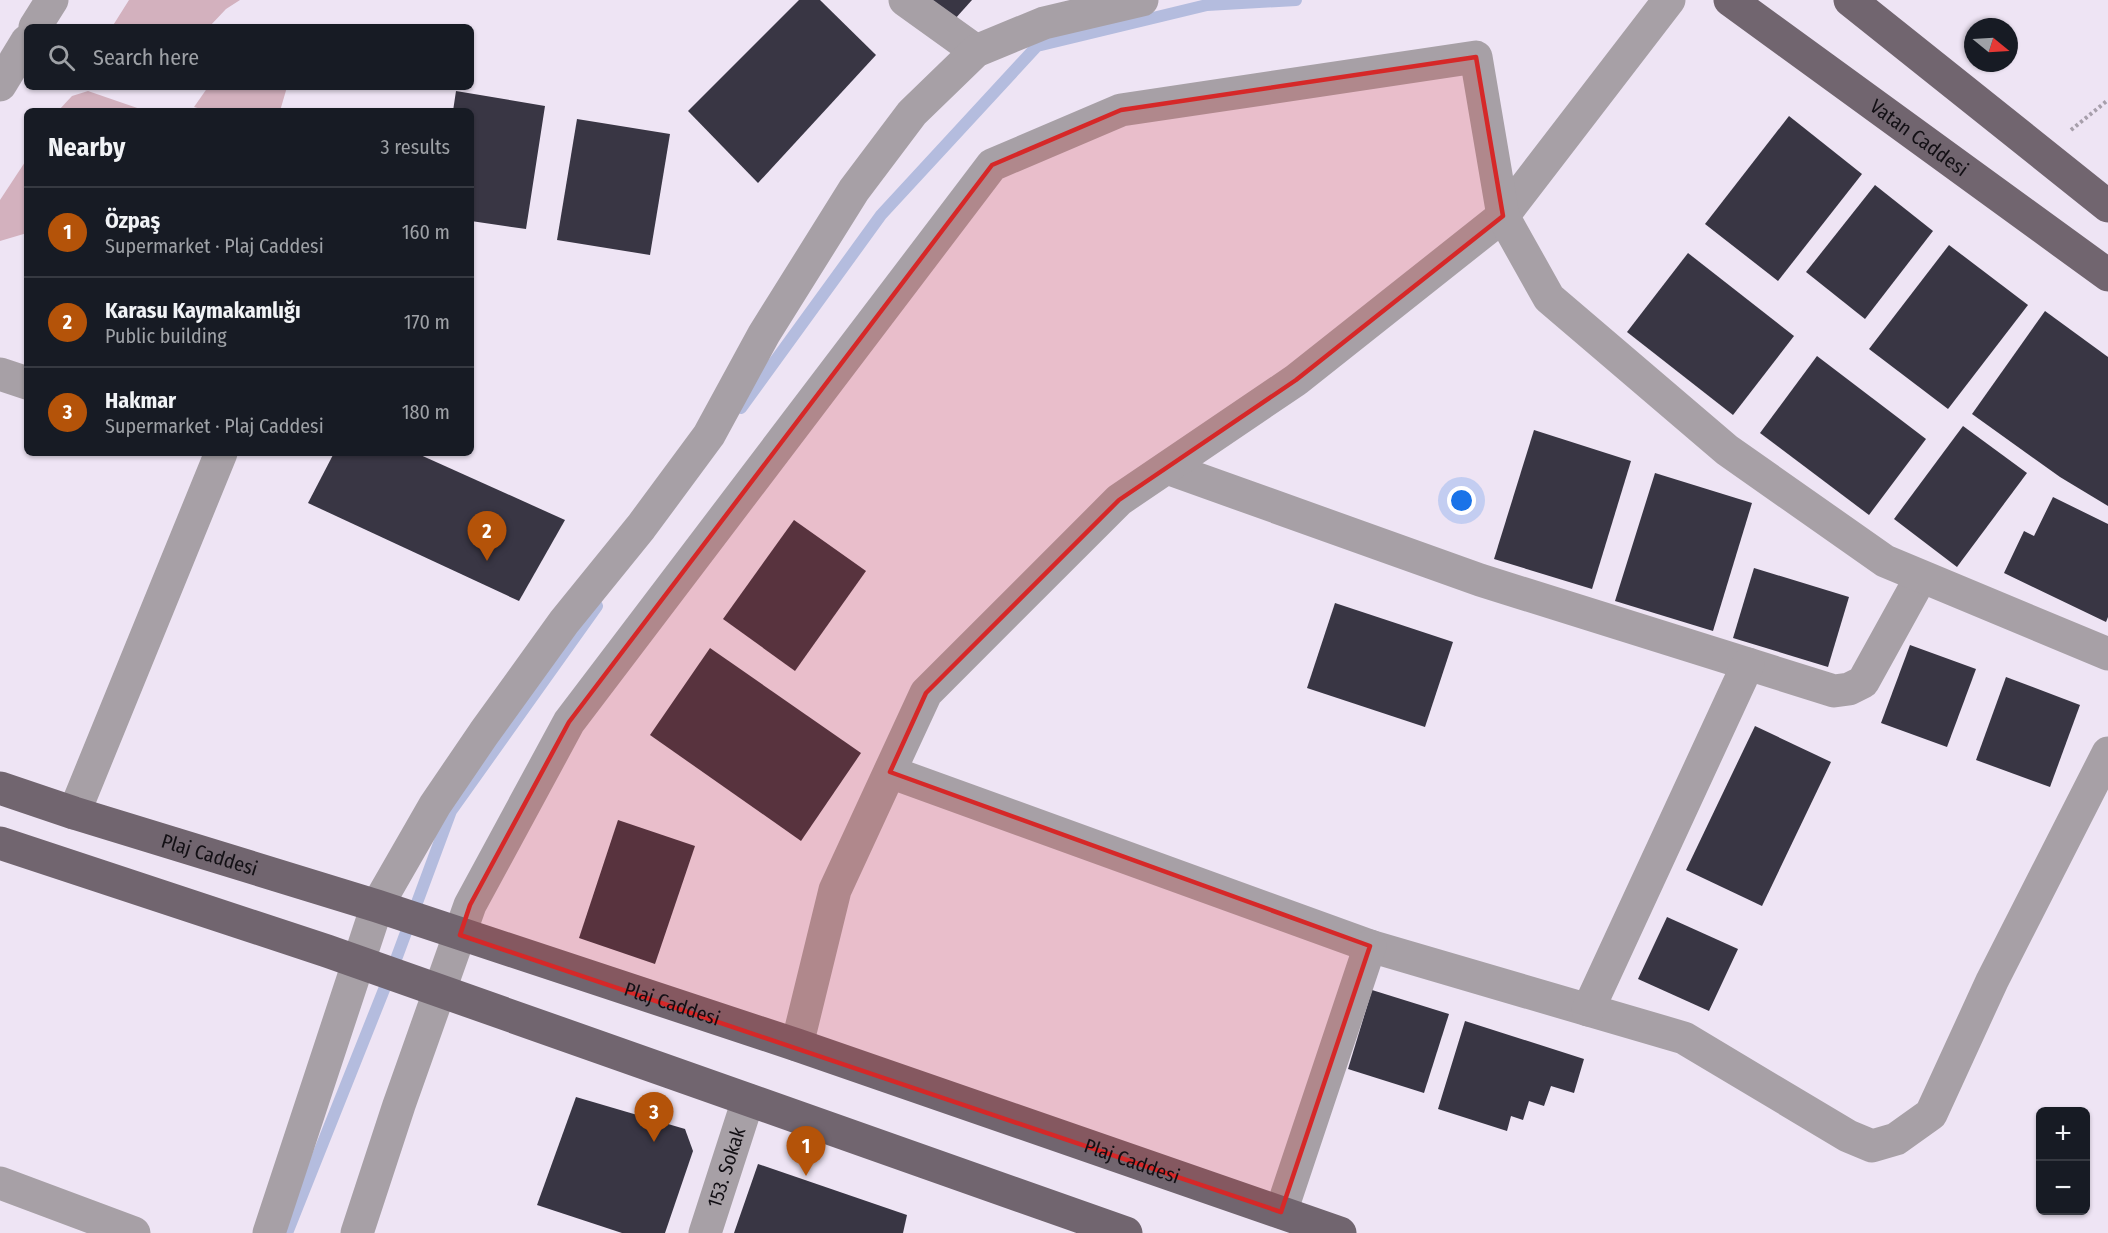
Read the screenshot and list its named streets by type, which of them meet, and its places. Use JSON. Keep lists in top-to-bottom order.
{
  "streets": {
    "main road": ["Vatan Caddesi", "Plaj Caddesi"],
    "street": ["153. Sokak"]
  },
  "north": "right",
  "page": {
    "search": "Search here",
    "heading": ["Nearby", "3 results"],
    "list": [
      {
        "mark": "1",
        "name": "Özpaş",
        "note": "Supermarket · Plaj Caddesi",
        "value": "160 m"
      },
      {
        "mark": "2",
        "name": "Karasu Kaymakamlığı",
        "note": "Public building",
        "value": "170 m"
      },
      {
        "mark": "3",
        "name": "Hakmar",
        "note": "Supermarket · Plaj Caddesi",
        "value": "180 m"
      }
    ],
    "pins": ["2", "3", "1"],
    "map_buttons": ["+", "−"]
  }
}
